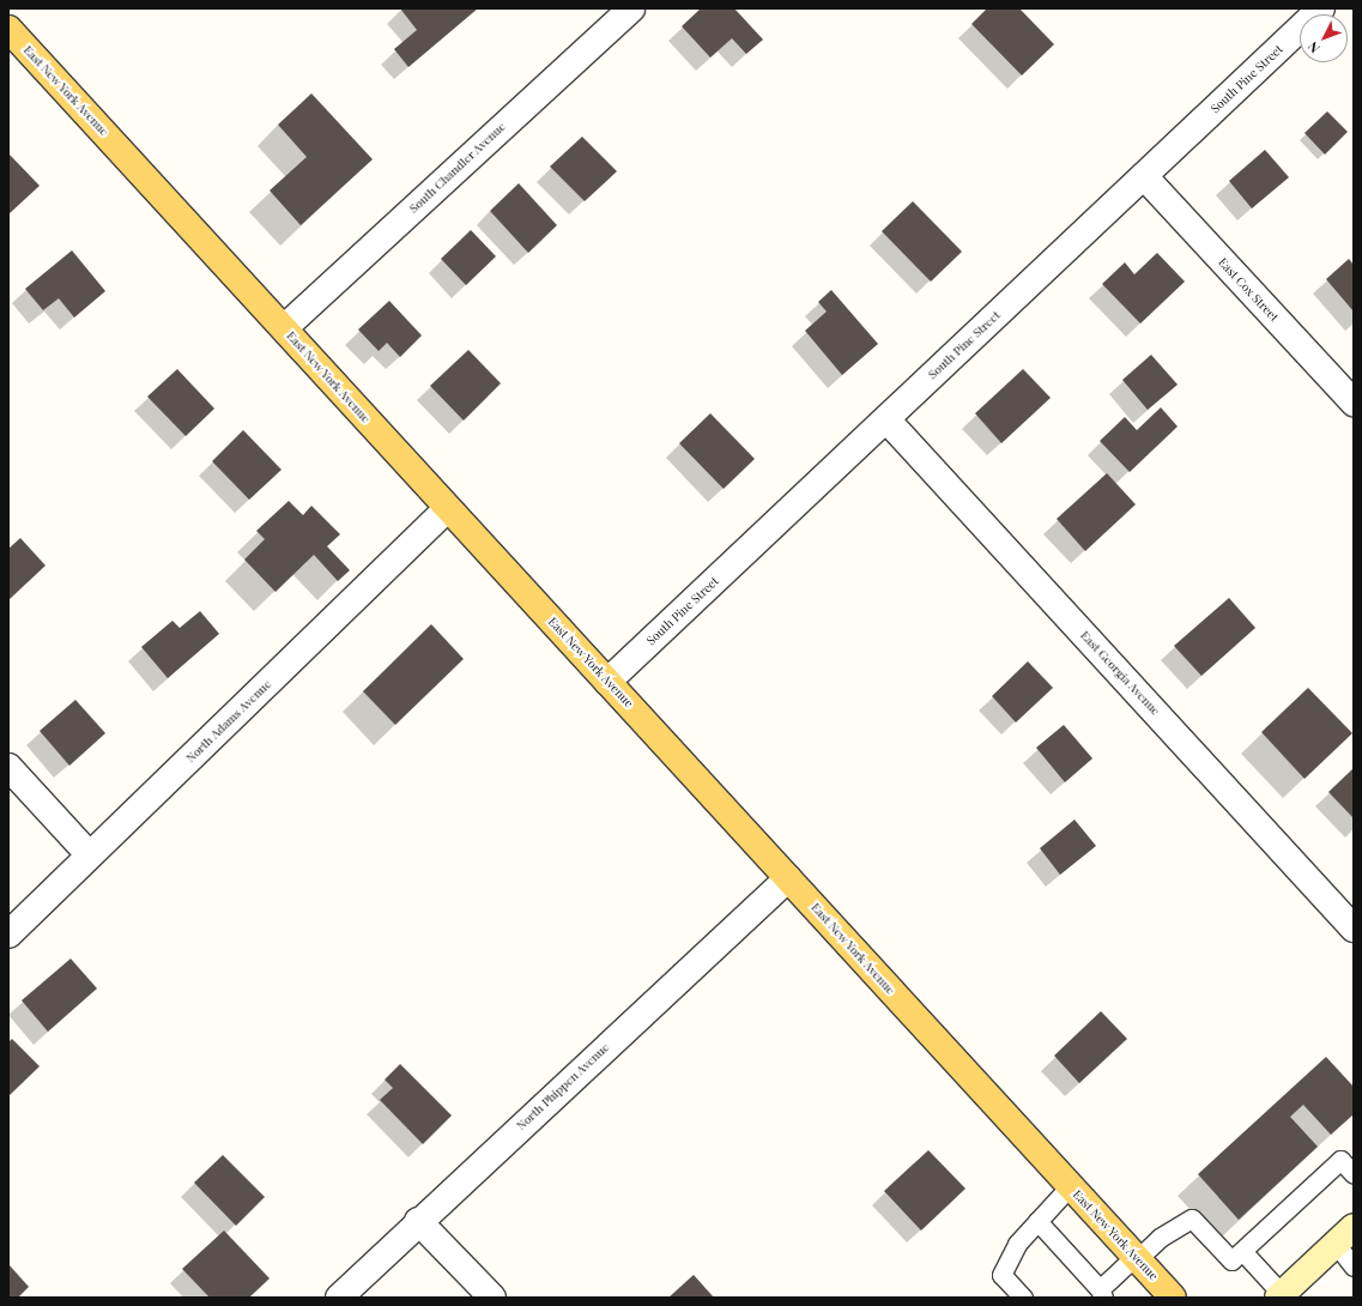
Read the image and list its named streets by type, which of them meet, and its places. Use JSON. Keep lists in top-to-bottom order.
{
  "streets": {
    "main road": ["East New York Avenue"],
    "street": [
      "South Pine Street",
      "South Chandler Avenue",
      "East Cox Street",
      "East Georgia Avenue",
      "North Adams Avenue",
      "North Phippen Avenue"
    ]
  },
  "crossings": [
    ["South Pine Street", "East New York Avenue"],
    ["South Pine Street", "East Cox Street"],
    ["South Pine Street", "East Georgia Avenue"],
    ["East New York Avenue", "South Chandler Avenue"],
    ["East New York Avenue", "North Adams Avenue"],
    ["East New York Avenue", "North Phippen Avenue"]
  ],
  "north": "bottom left"
}
